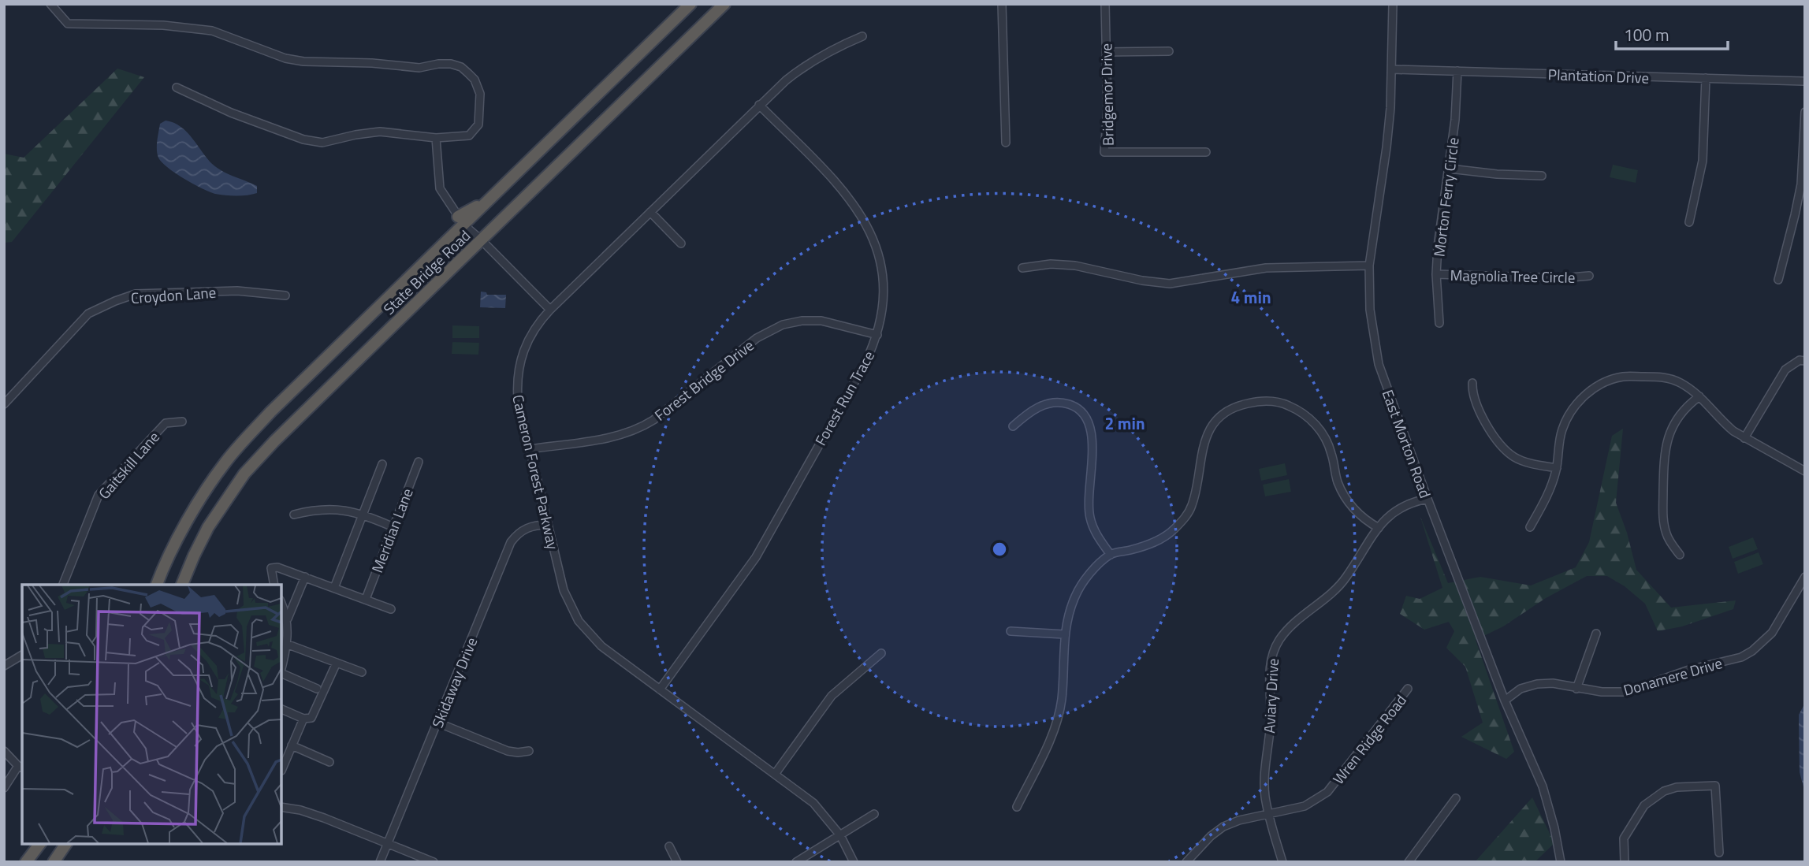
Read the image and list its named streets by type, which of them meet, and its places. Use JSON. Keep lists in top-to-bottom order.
{
  "streets": {
    "highway": ["State Bridge Road"],
    "street": [
      "Plantation Drive",
      "Bridgemor Drive",
      "Morton Ferry Circle",
      "Magnolia Tree Circle",
      "Croydon Lane",
      "Forest Bridge Drive",
      "Forest Run Trace",
      "East Morton Road",
      "Gaitskill Lane",
      "Cameron Forest Parkway",
      "Meridian Lane",
      "Donamere Drive",
      "Skidaway Drive",
      "Aviary Drive",
      "Wren Ridge Road"
    ]
  },
  "crossings": [
    ["Plantation Drive", "Morton Ferry Circle"],
    ["Plantation Drive", "East Morton Road"],
    ["Morton Ferry Circle", "Magnolia Tree Circle"],
    ["Forest Bridge Drive", "Forest Run Trace"],
    ["Forest Bridge Drive", "Cameron Forest Parkway"],
    ["Forest Run Trace", "Cameron Forest Parkway"],
    ["East Morton Road", "Donamere Drive"],
    ["East Morton Road", "Aviary Drive"],
    ["Cameron Forest Parkway", "Skidaway Drive"],
    ["Aviary Drive", "Wren Ridge Road"]
  ],
  "scale_bar": "100 m",
  "rings": ["4 min", "2 min"]
}
